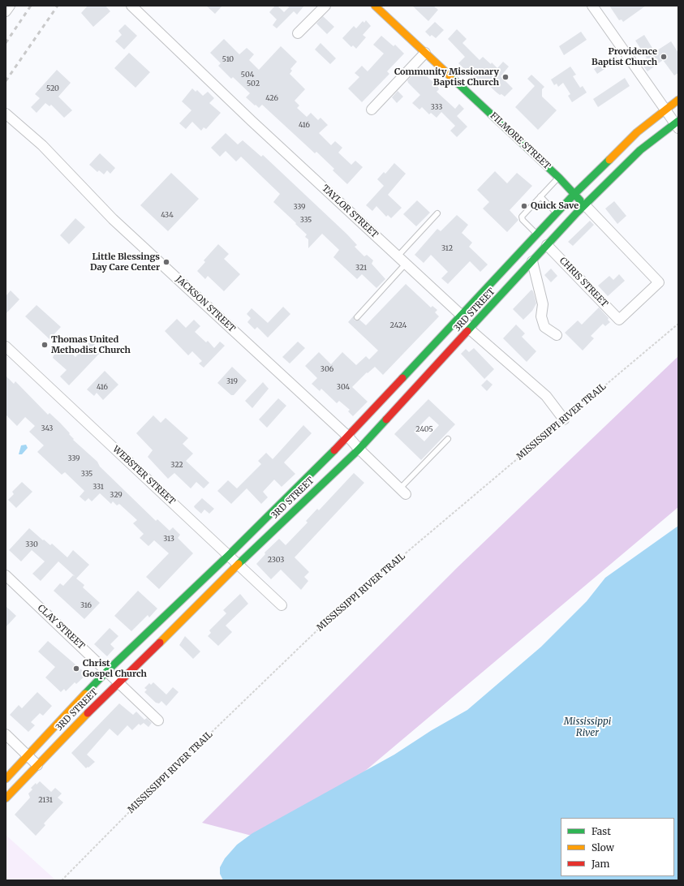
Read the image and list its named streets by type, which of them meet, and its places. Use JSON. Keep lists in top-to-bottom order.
{
  "streets": {
    "main road": ["FILMORE STREET", "3RD STREET"],
    "street": [
      "TAYLOR STREET",
      "CHRIS STREET",
      "JACKSON STREET",
      "WEBSTER STREET",
      "CLAY STREET"
    ],
    "path": ["MISSISSIPPI RIVER TRAIL"]
  },
  "crossings": [
    ["FILMORE STREET", "CHRIS STREET"],
    ["FILMORE STREET", "3RD STREET"],
    ["TAYLOR STREET", "3RD STREET"],
    ["TAYLOR STREET", "MISSISSIPPI RIVER TRAIL"],
    ["CHRIS STREET", "3RD STREET"],
    ["JACKSON STREET", "3RD STREET"],
    ["3RD STREET", "WEBSTER STREET"],
    ["3RD STREET", "CLAY STREET"]
  ],
  "water": ["Mississippi River"],
  "places": [
    "Providence Baptist Church",
    "Community Missionary Baptist Church",
    "Quick Save",
    "Little Blessings Day Care Center",
    "Thomas United Methodist Church",
    "Christ Gospel Church"
  ],
  "house_numbers": [
    "510",
    "504",
    "502",
    "520",
    "426",
    "333",
    "416",
    "339",
    "434",
    "335",
    "312",
    "321",
    "2424",
    "306",
    "319",
    "416",
    "304",
    "343",
    "2405",
    "339",
    "322",
    "335",
    "331",
    "329",
    "313",
    "330",
    "2303",
    "316",
    "2131"
  ],
  "legend": ["Fast", "Slow", "Jam"]
}
